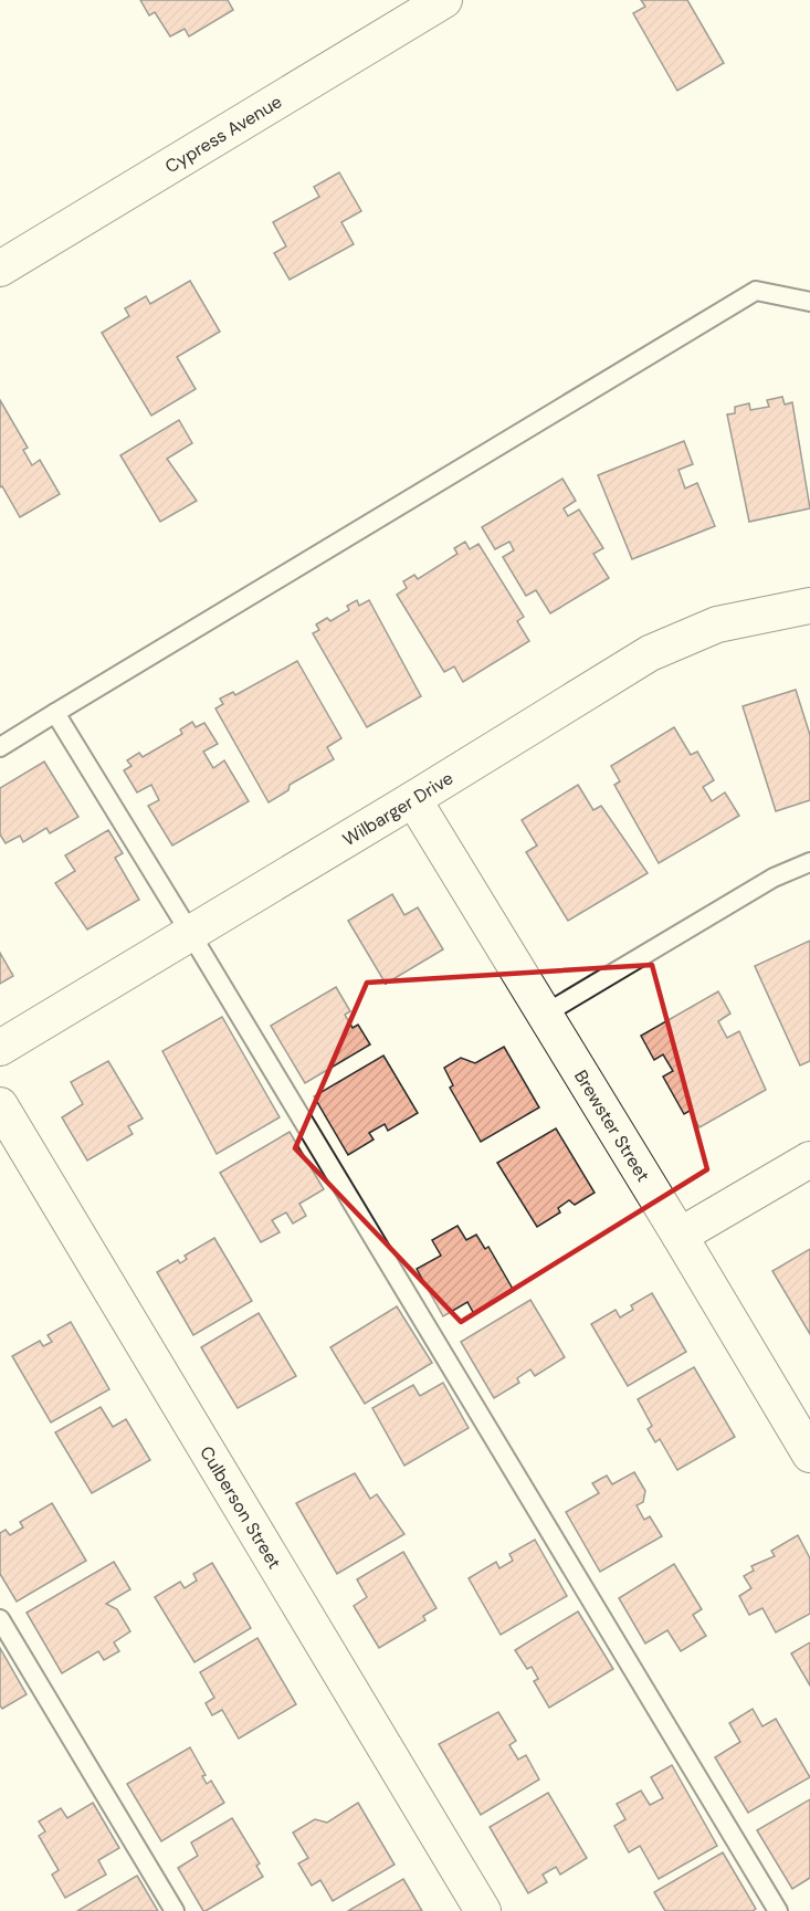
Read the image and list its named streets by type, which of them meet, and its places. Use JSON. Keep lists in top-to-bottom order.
{
  "streets": {
    "street": [
      "Cypress Avenue",
      "Wilbarger Drive",
      "Brewster Street",
      "Culberson Street"
    ]
  },
  "crossings": [
    ["Wilbarger Drive", "Brewster Street"]
  ]
}
